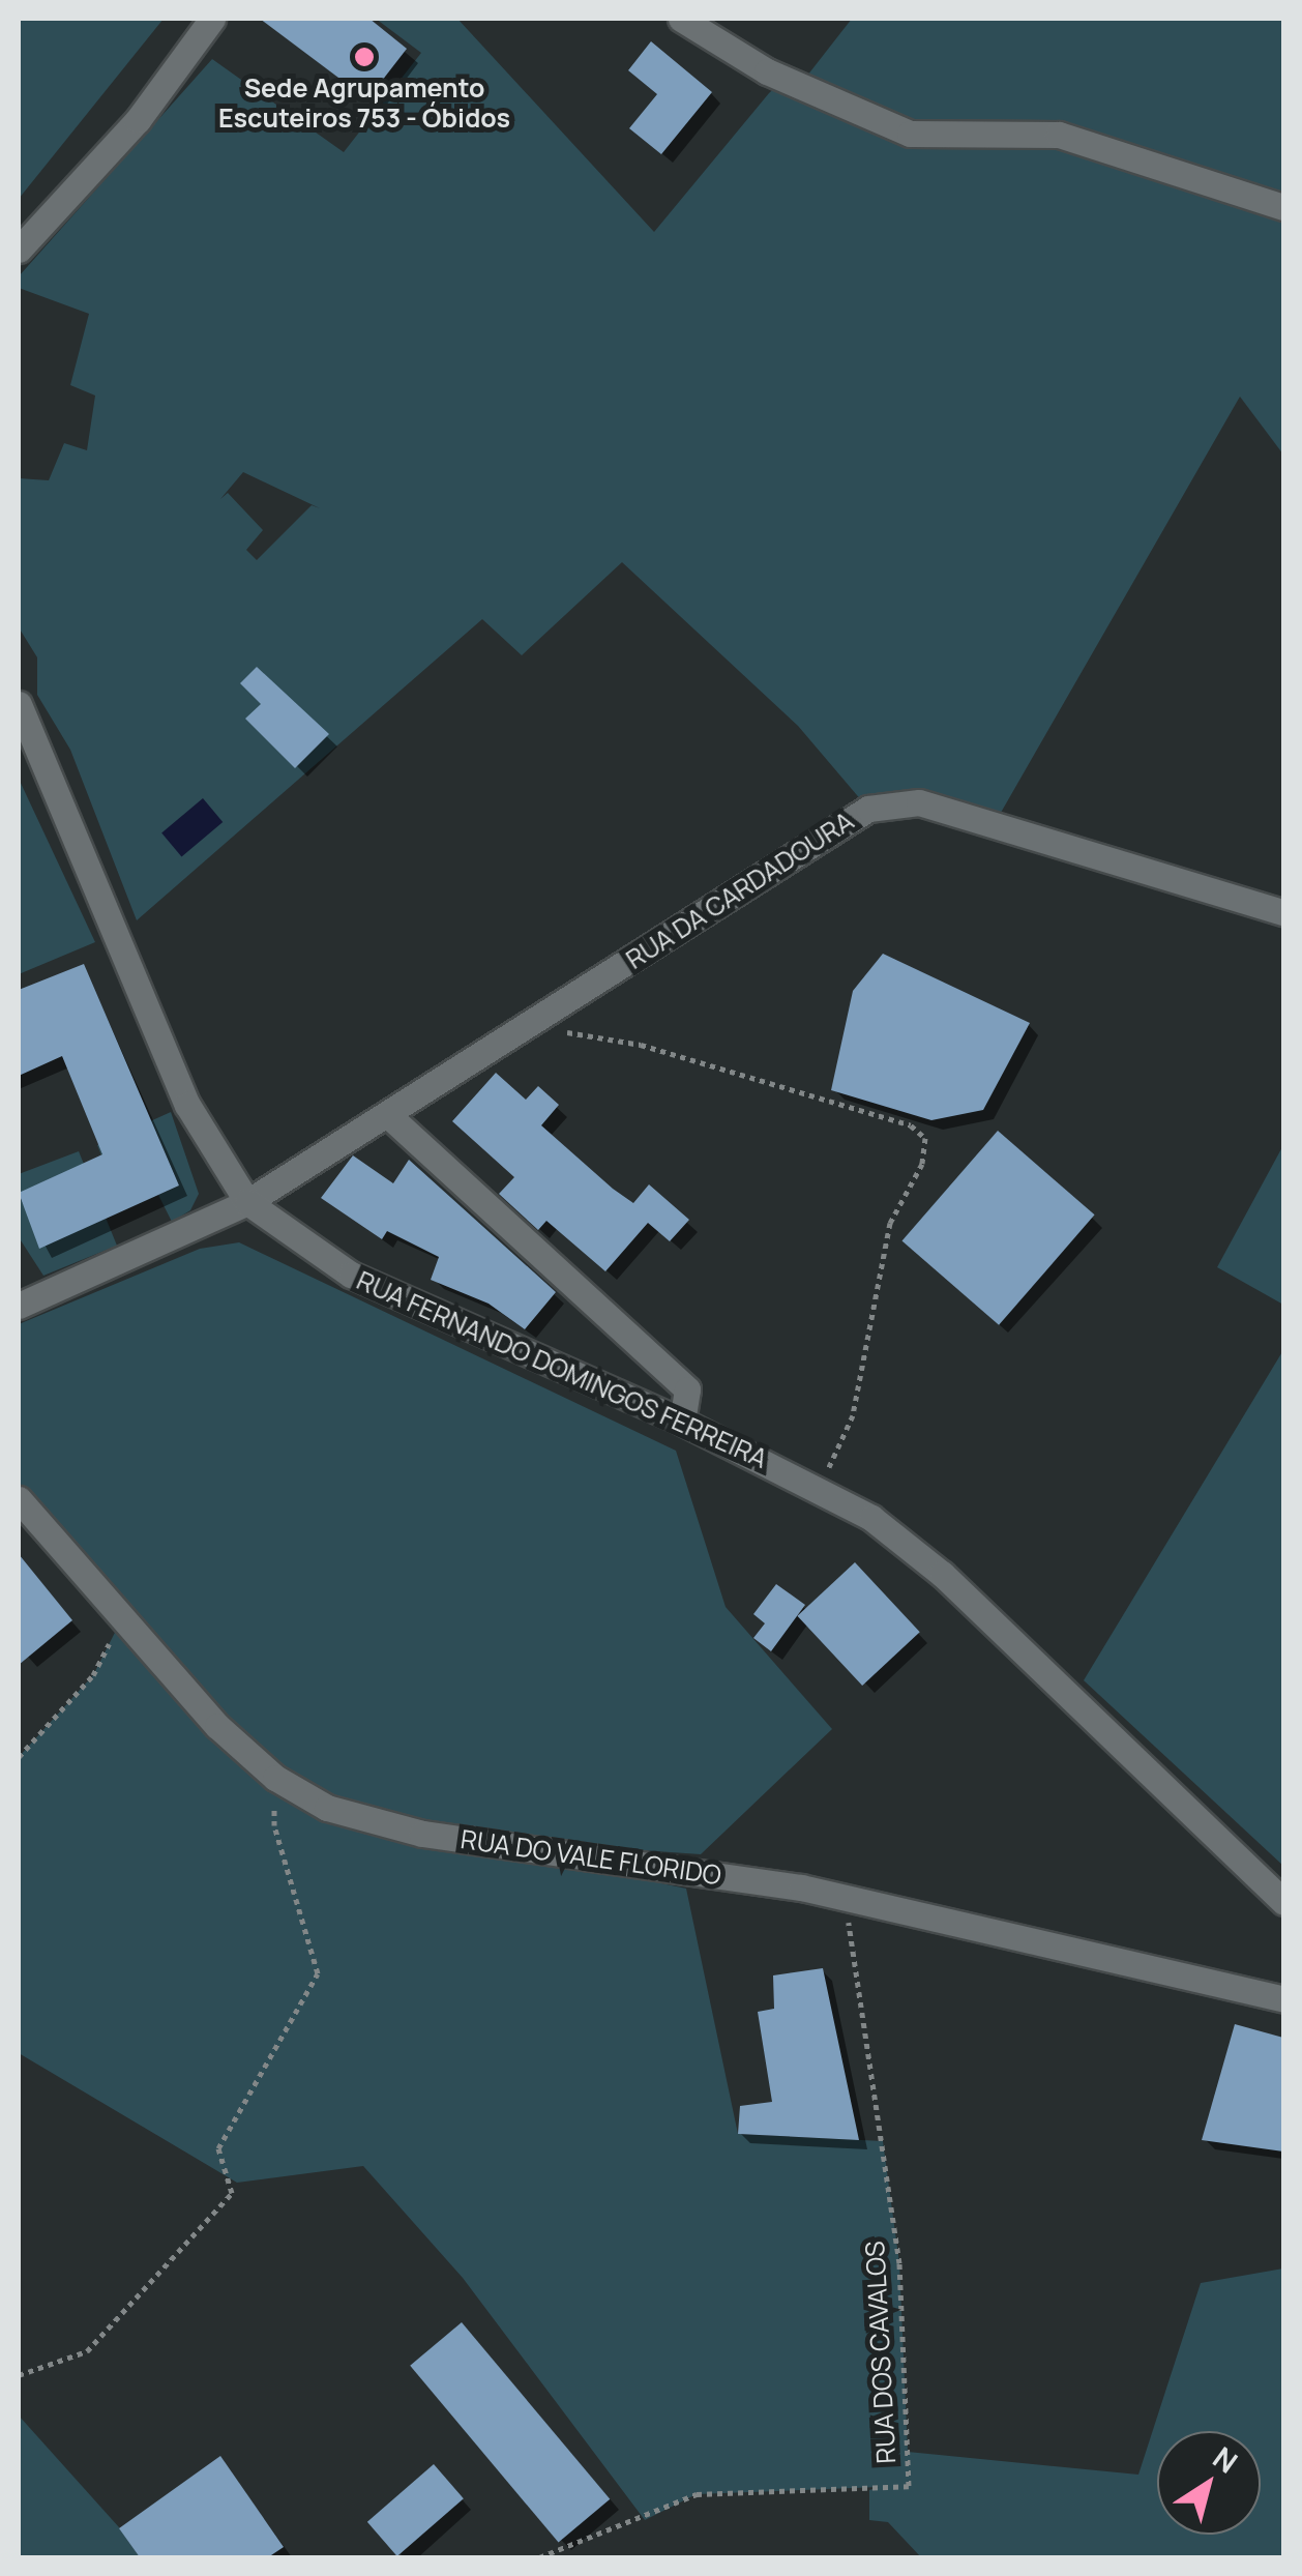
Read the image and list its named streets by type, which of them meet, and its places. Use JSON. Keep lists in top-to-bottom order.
{
  "streets": {
    "street": ["RUA DA CARDADOURA", "RUA FERNANDO DOMINGOS FERREIRA", "RUA DO VALE FLORIDO"],
    "path": ["RUA DOS CAVALOS"]
  },
  "crossings": [
    ["RUA DA CARDADOURA", "RUA FERNANDO DOMINGOS FERREIRA"],
    ["RUA DO VALE FLORIDO", "RUA DOS CAVALOS"]
  ],
  "places": ["Sede Agrupamento Escuteiros 753 - Óbidos"],
  "north": "top right"
}
